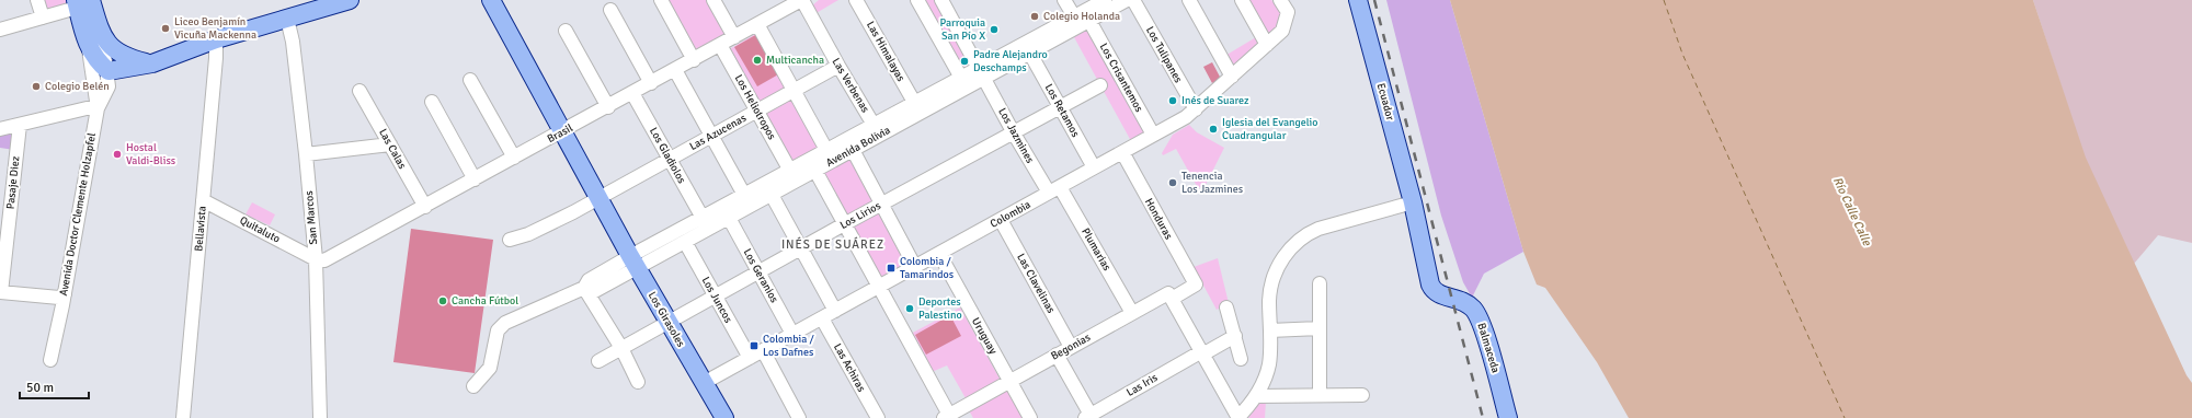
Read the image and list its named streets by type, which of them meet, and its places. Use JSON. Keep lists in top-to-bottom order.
{
  "streets": {
    "main road": ["Ecuador", "Los Girasoles", "Balmaceda"],
    "street": [
      "Las Himalayas",
      "Los Tulipanes",
      "Los Crisantemos",
      "Las Verbenas",
      "Los Heliotropos",
      "Los Retamos",
      "Las Azucenas",
      "Brasil",
      "Los Jazmines",
      "Avenida Bolivia",
      "Las Calas",
      "Los Gladiolos",
      "Pasaje Diez",
      "Avenida Doctor Clemente Holzapfel",
      "Colombia",
      "Los Lirios",
      "San Marcos",
      "Honduras",
      "Bellavista",
      "Quitaluto",
      "Plumarias",
      "Los Geranios",
      "Las Clavelinas",
      "Los Juncos",
      "Uruguay",
      "Begonias",
      "Las Achiras",
      "Las Iris"
    ]
  },
  "crossings": [
    ["Las Himalayas", "Avenida Bolivia"],
    ["Los Tulipanes", "Colombia"],
    ["Los Crisantemos", "Avenida Bolivia"],
    ["Los Crisantemos", "Colombia"],
    ["Las Verbenas", "Las Azucenas"],
    ["Las Verbenas", "Brasil"],
    ["Las Verbenas", "Avenida Bolivia"],
    ["Ecuador", "Balmaceda"],
    ["Los Heliotropos", "Las Azucenas"],
    ["Los Heliotropos", "Brasil"],
    ["Los Heliotropos", "Avenida Bolivia"],
    ["Los Retamos", "Avenida Bolivia"],
    ["Los Retamos", "Colombia"],
    ["Los Retamos", "Los Lirios"],
    ["Las Azucenas", "Los Gladiolos"],
    ["Brasil", "Las Calas"],
    ["Brasil", "Los Gladiolos"],
    ["Brasil", "San Marcos"],
    ["Brasil", "Quitaluto"],
    ["Los Jazmines", "Avenida Bolivia"],
    ["Los Jazmines", "Colombia"],
    ["Los Jazmines", "Los Lirios"],
    ["Los Jazmines", "Plumarias"],
    ["Avenida Bolivia", "Los Gladiolos"],
    ["Avenida Bolivia", "Los Geranios"],
    ["Avenida Bolivia", "Los Juncos"],
    ["Avenida Bolivia", "Los Girasoles"],
    ["Colombia", "Honduras"],
    ["Colombia", "Plumarias"],
    ["Colombia", "Los Geranios"],
    ["Colombia", "Las Clavelinas"],
    ["Colombia", "Los Juncos"],
    ["Colombia", "Los Girasoles"],
    ["Colombia", "Uruguay"],
    ["Colombia", "Las Achiras"],
    ["Los Lirios", "Los Geranios"],
    ["Los Lirios", "Los Juncos"],
    ["Los Lirios", "Los Girasoles"],
    ["San Marcos", "Quitaluto"],
    ["Honduras", "Begonias"],
    ["Bellavista", "Quitaluto"],
    ["Plumarias", "Begonias"],
    ["Las Clavelinas", "Begonias"],
    ["Uruguay", "Begonias"]
  ],
  "districts": ["INÉS DE SUÁREZ"],
  "water": ["Río Calle Calle"],
  "places": {
    "other": [
      "Colegio Holanda",
      "Liceo Benjamín Vicuña Mackenna",
      "Parroquia San Pío X",
      "Multicancha",
      "Padre Alejandro Deschamps",
      "Colegio Belén",
      "Inés de Suarez",
      "Iglesia del Evangelio Cuadrangular",
      "Hostal Valdi-Bliss",
      "Tenencia Los Jazmines",
      "Cancha Fútbol",
      "Deportes Palestino"
    ],
    "transit": ["Colombia / Tamarindos", "Colombia / Los Dafnes"]
  },
  "scale_bar": "50 m"
}
